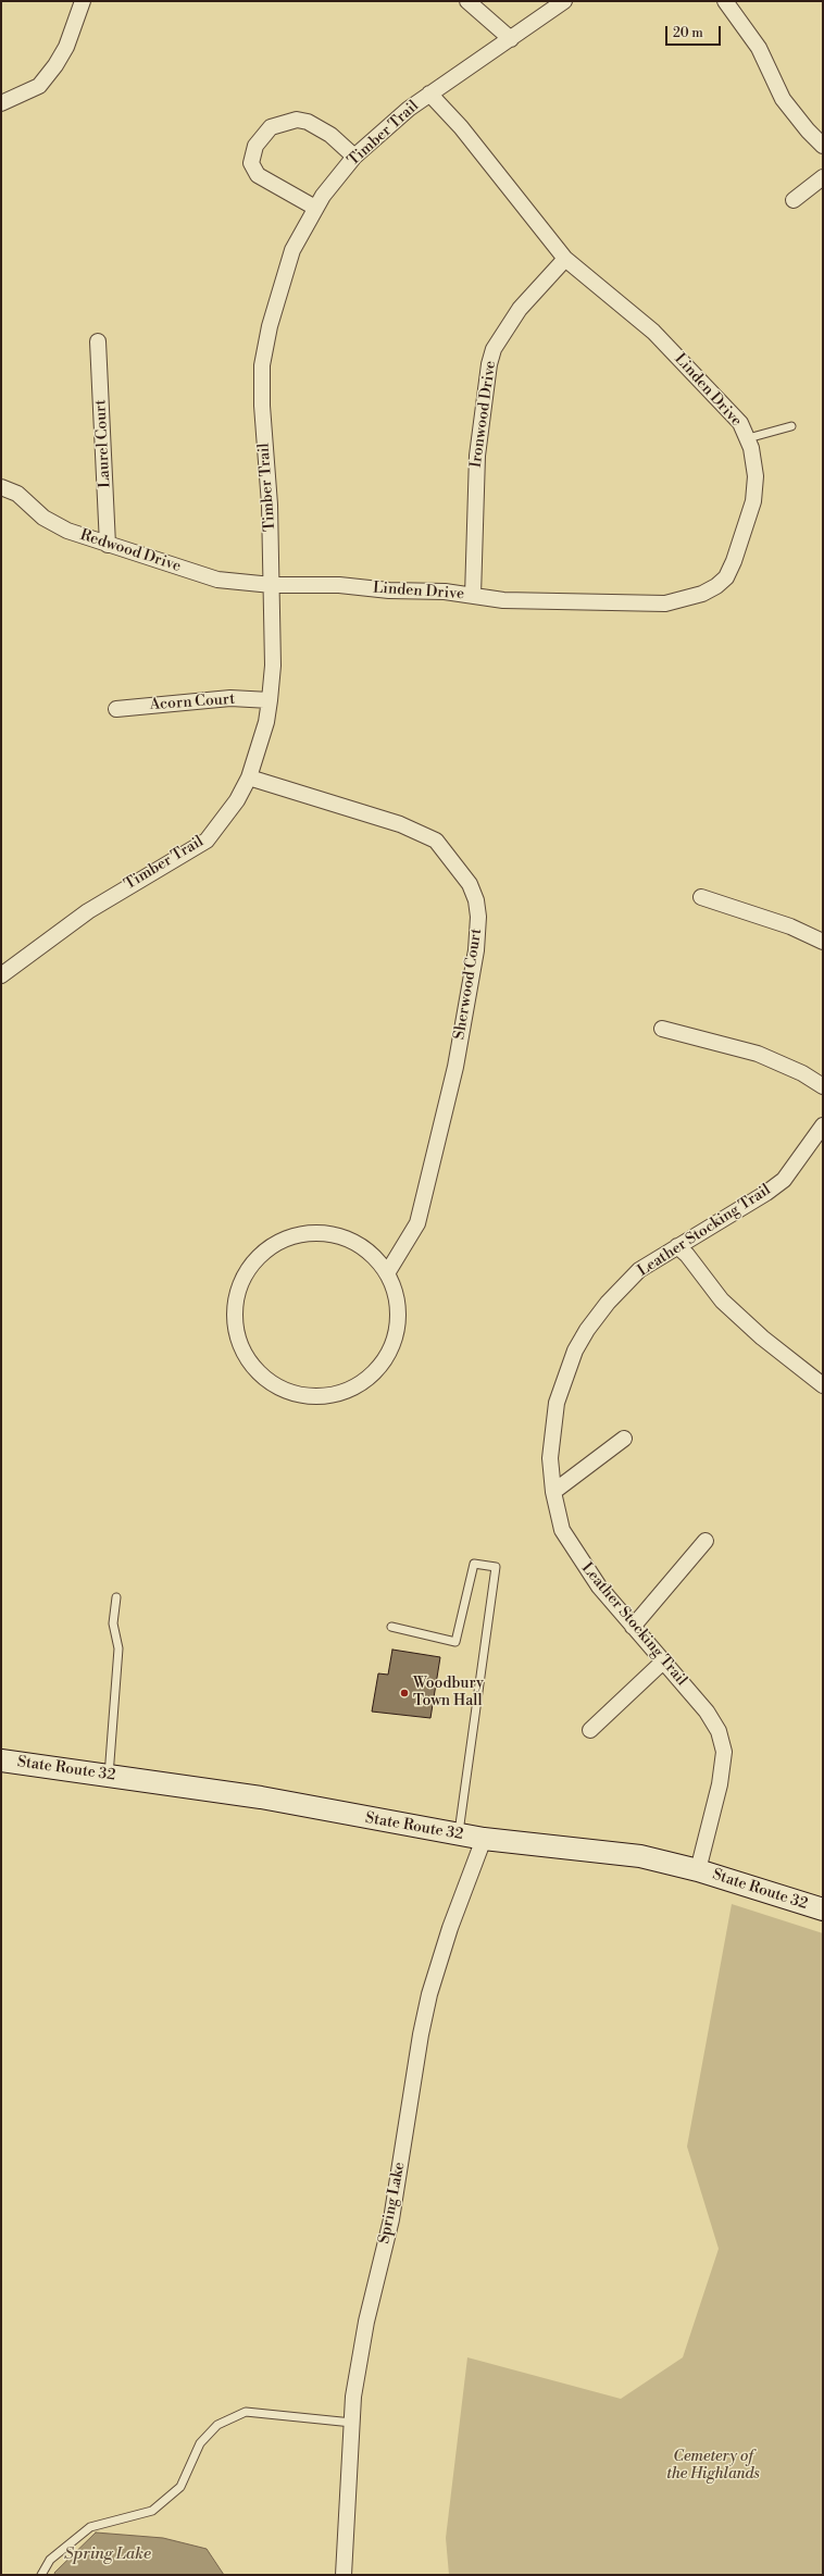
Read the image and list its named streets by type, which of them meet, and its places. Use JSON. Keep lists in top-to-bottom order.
{
  "streets": {
    "main road": ["State Route 32"],
    "street": [
      "Timber Trail",
      "Linden Drive",
      "Ironwood Drive",
      "Laurel Court",
      "Redwood Drive",
      "Acorn Court",
      "Sherwood Court",
      "Leather Stocking Trail",
      "Spring Lake"
    ]
  },
  "crossings": [
    ["Timber Trail", "Linden Drive"],
    ["Timber Trail", "Redwood Drive"],
    ["Timber Trail", "Acorn Court"],
    ["Timber Trail", "Sherwood Court"],
    ["Linden Drive", "Ironwood Drive"],
    ["Linden Drive", "Redwood Drive"],
    ["Laurel Court", "Redwood Drive"],
    ["Leather Stocking Trail", "State Route 32"],
    ["State Route 32", "Spring Lake"]
  ],
  "water": ["Spring Lake"],
  "parks": ["Cemetery of the Highlands"],
  "places": ["Woodbury Town Hall"],
  "scale_bar": "20 m"
}
